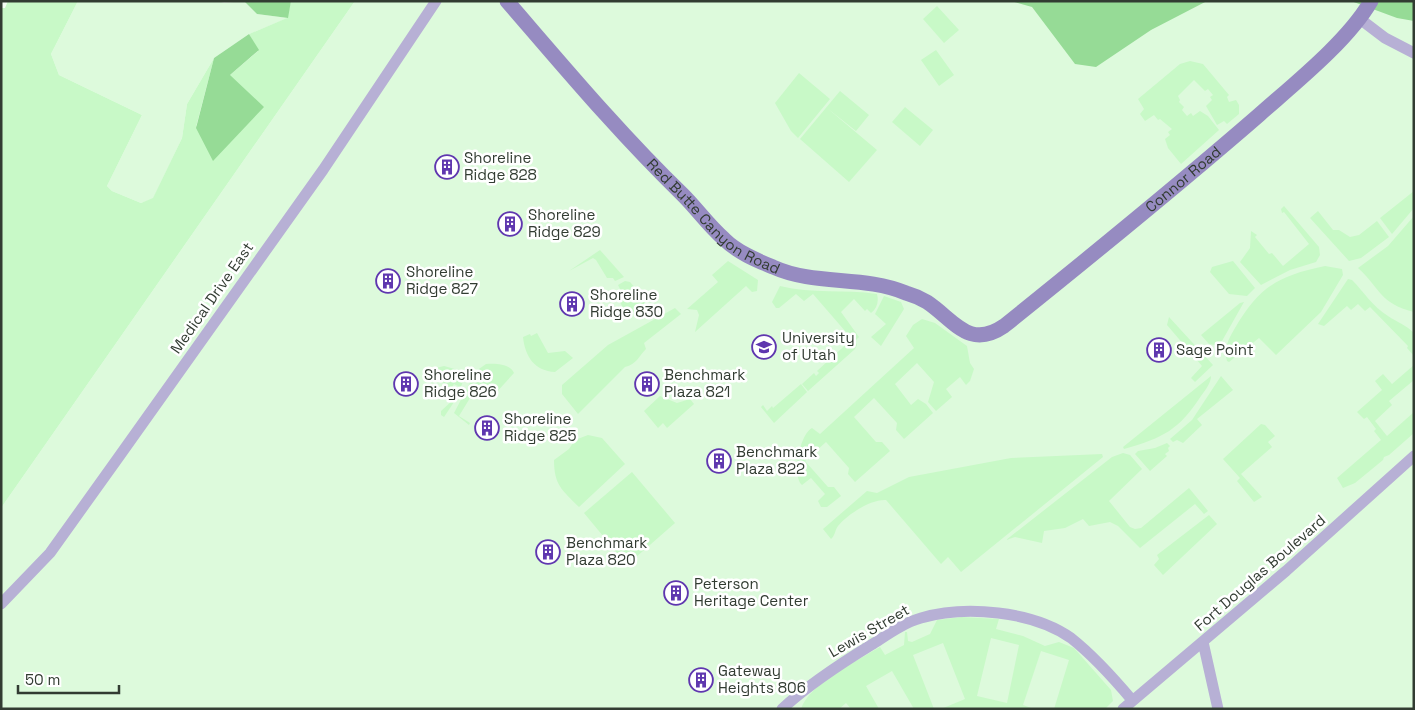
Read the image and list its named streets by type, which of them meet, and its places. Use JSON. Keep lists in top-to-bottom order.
{
  "streets": {
    "street": [
      "Connor Road",
      "Red Butte Canyon Road",
      "Medical Drive East",
      "Fort Douglas Boulevard",
      "Lewis Street"
    ]
  },
  "crossings": [
    ["Connor Road", "Red Butte Canyon Road"],
    ["Fort Douglas Boulevard", "Lewis Street"]
  ],
  "places": {
    "building": [
      "Shoreline Ridge 828",
      "Shoreline Ridge 829",
      "Shoreline Ridge 827",
      "Shoreline Ridge 830",
      "Sage Point",
      "Shoreline Ridge 826",
      "Benchmark Plaza 821",
      "Shoreline Ridge 825",
      "Benchmark Plaza 822",
      "Benchmark Plaza 820",
      "Peterson Heritage Center",
      "Gateway Heights 806"
    ],
    "school or university": ["University of Utah"]
  },
  "scale_bar": "50 m"
}
